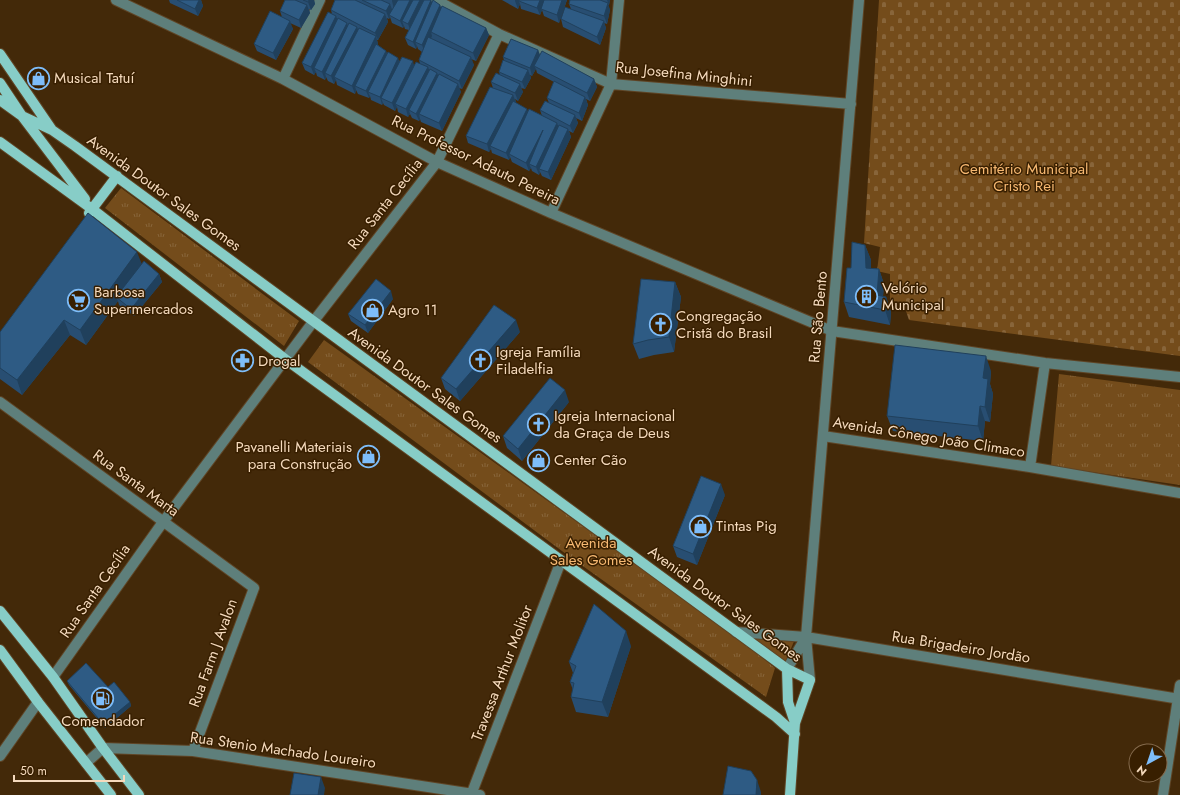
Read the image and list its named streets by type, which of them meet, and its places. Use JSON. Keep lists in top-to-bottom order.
{
  "streets": {
    "main road": ["Avenida Doutor Sales Gomes", "Rua São Bento"],
    "street": [
      "Rua Josefina Minghini",
      "Rua Professor Adauto Pereira",
      "Rua Santa Cecília",
      "Avenida Cônego João Climaco",
      "Rua Santa Marta",
      "Rua Brigadeiro Jordão",
      "Rua Farm J Avalon",
      "Travessa Arthur Molitor",
      "Rua Stenio Machado Loureiro"
    ]
  },
  "crossings": [
    ["Rua Josefina Minghini", "Rua Santa Cecília"],
    ["Rua Josefina Minghini", "Rua São Bento"],
    ["Rua Professor Adauto Pereira", "Rua Santa Cecília"],
    ["Rua Professor Adauto Pereira", "Rua São Bento"],
    ["Avenida Doutor Sales Gomes", "Rua Santa Cecília"],
    ["Avenida Doutor Sales Gomes", "Rua São Bento"],
    ["Avenida Doutor Sales Gomes", "Rua Brigadeiro Jordão"],
    ["Avenida Doutor Sales Gomes", "Travessa Arthur Molitor"],
    ["Rua Santa Cecília", "Rua Santa Marta"],
    ["Rua São Bento", "Avenida Cônego João Climaco"],
    ["Rua São Bento", "Rua Brigadeiro Jordão"],
    ["Rua Santa Marta", "Rua Farm J Avalon"],
    ["Rua Farm J Avalon", "Rua Stenio Machado Loureiro"],
    ["Travessa Arthur Molitor", "Rua Stenio Machado Loureiro"]
  ],
  "parks": ["Cemitério Municipal Cristo Rei", "Avenida Sales Gomes"],
  "places": {
    "shop": [
      "Musical Tatuí",
      "Agro 11",
      "Pavanelli Materiais para Construção",
      "Center Cão",
      "Tintas Pig"
    ],
    "building": ["Velório Municipal"],
    "supermarket": ["Barbosa Supermercados"],
    "church": ["Congregação Cristã do Brasil", "Igreja Família Filadelfia", "Igreja Internacional da Graça de Deus"],
    "pharmacy": ["Drogal"],
    "fuel station": ["Comendador"]
  },
  "scale_bar": "50 m",
  "north": "bottom left"
}
